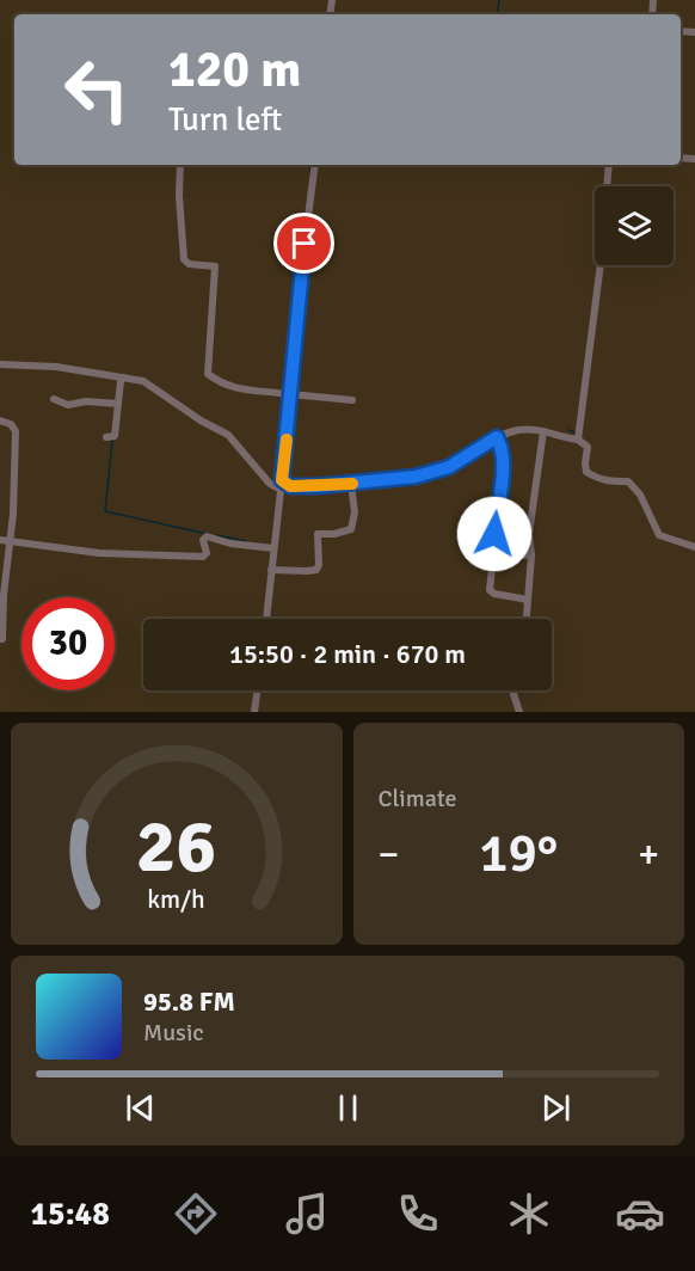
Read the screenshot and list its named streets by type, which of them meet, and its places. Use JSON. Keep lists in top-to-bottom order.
{
  "page": {
    "turn": ["120 m", "Turn left"],
    "limit": "30",
    "trip": "15:50 · 2 min · 670 m",
    "tile": "Climate",
    "heat": ["−", "19°", "+"],
    "song": ["95.8 FM", "Music"],
    "tabs": "15:48",
    "gauge": ["26", "km/h"]
  }
}
